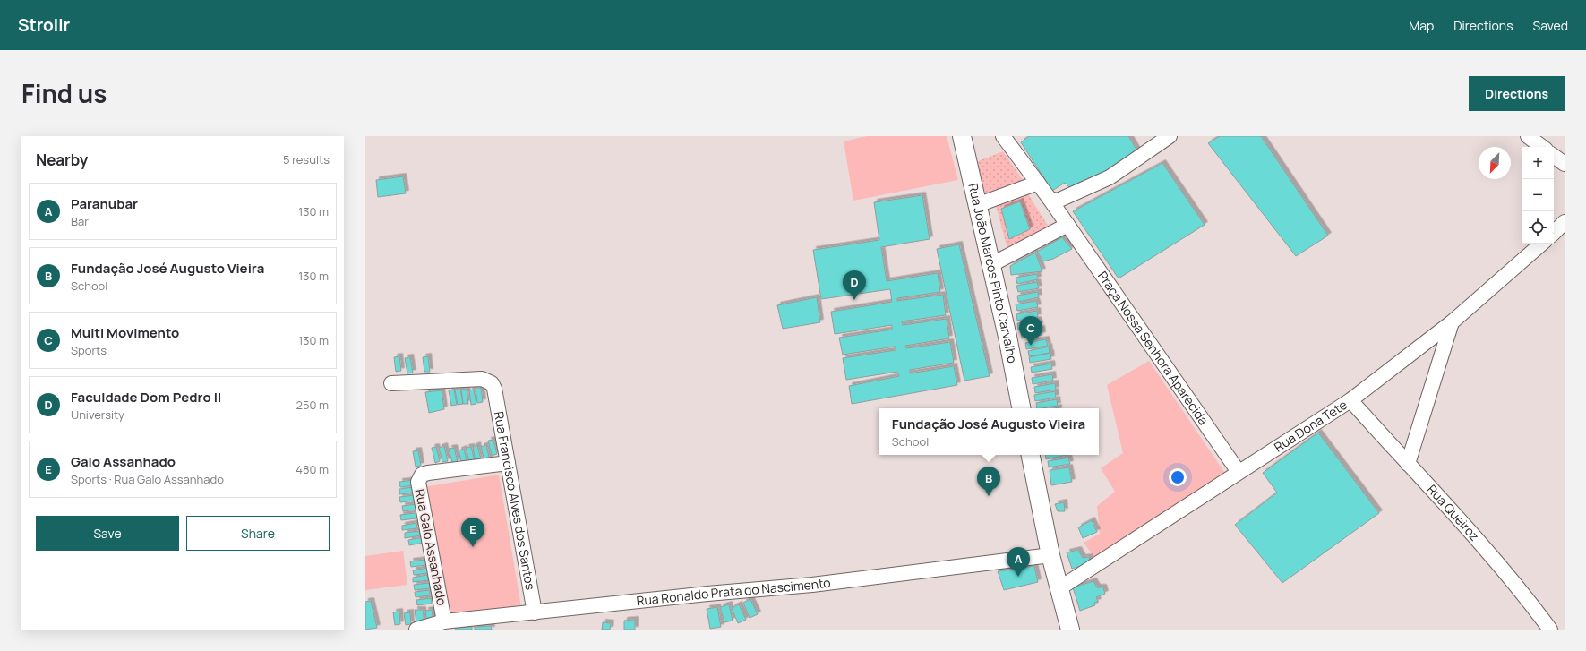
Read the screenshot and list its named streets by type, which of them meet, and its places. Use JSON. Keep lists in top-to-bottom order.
{
  "streets": {
    "main road": ["Rua João Marcos Pinto Carvalho"],
    "street": [
      "Praça Nossa Senhora Aparecida",
      "Rua Dona Tete",
      "Rua Francisco Alves dos Santos",
      "Rua Queiroz",
      "Rua Galo Assanhado",
      "Rua Ronaldo Prata do Nascimento"
    ]
  },
  "crossings": [
    ["Praça Nossa Senhora Aparecida", "Rua Dona Tete"],
    ["Rua Dona Tete", "Rua Queiroz"],
    ["Rua Francisco Alves dos Santos", "Rua Galo Assanhado"],
    ["Rua Francisco Alves dos Santos", "Rua Ronaldo Prata do Nascimento"],
    ["Rua Galo Assanhado", "Rua Ronaldo Prata do Nascimento"]
  ],
  "north": "bottom left",
  "page": {
    "header": "Strollr",
    "nav": ["Map", "Directions", "Saved"],
    "title": "Find us",
    "buttons": [
      "Directions",
      ["Save", "Share"]
    ],
    "heading": ["Nearby", "5 results"],
    "map_buttons": ["+", "−"],
    "list": [
      {
        "mark": "A",
        "name": "Paranubar",
        "note": "Bar",
        "value": "130 m"
      },
      {
        "mark": "B",
        "name": "Fundação José Augusto Vieira",
        "note": "School",
        "value": "130 m"
      },
      {
        "mark": "C",
        "name": "Multi Movimento",
        "note": "Sports",
        "value": "130 m"
      },
      {
        "mark": "D",
        "name": "Faculdade Dom Pedro II",
        "note": "University",
        "value": "250 m"
      },
      {
        "mark": "E",
        "name": "Galo Assanhado",
        "note": "Sports · Rua Galo Assanhado",
        "value": "480 m"
      }
    ],
    "pins": [
      "D",
      "C",
      "B",
      "E",
      "A"
    ],
    "popup": ["Fundação José Augusto Vieira", "School"]
  }
}
